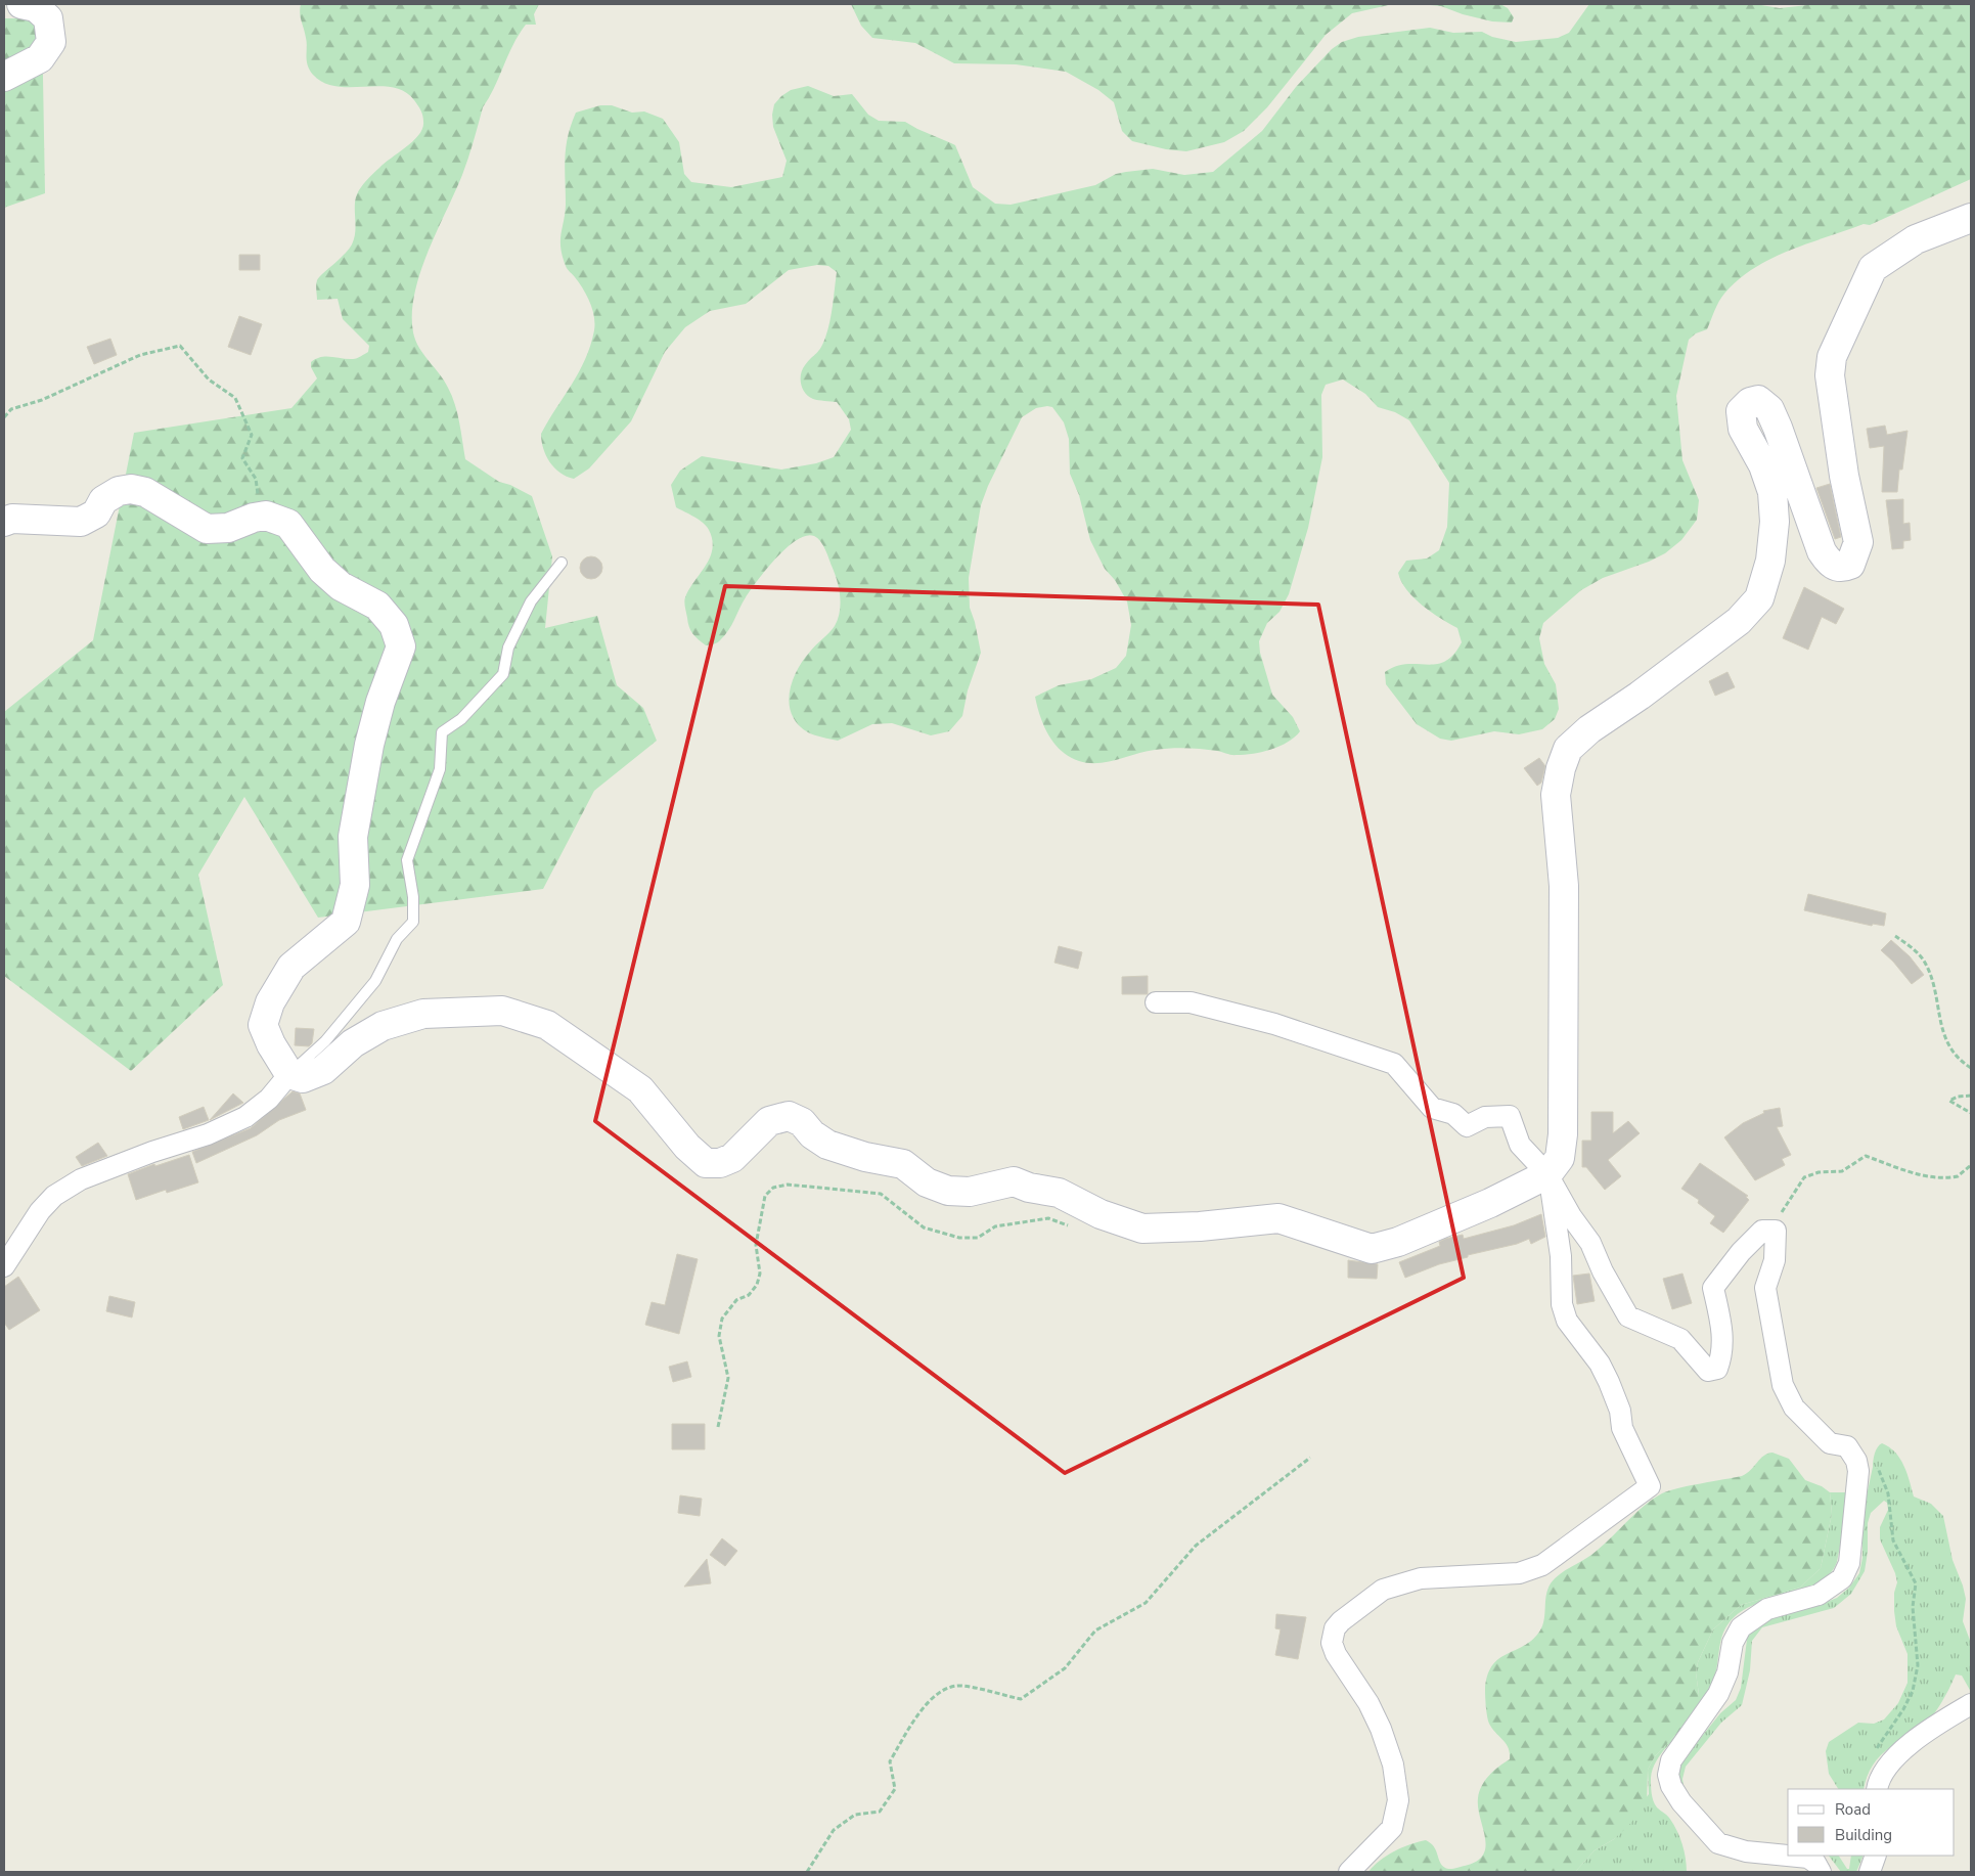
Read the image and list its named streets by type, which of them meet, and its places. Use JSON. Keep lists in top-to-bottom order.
{
  "legend": ["Road", "Building"]
}
